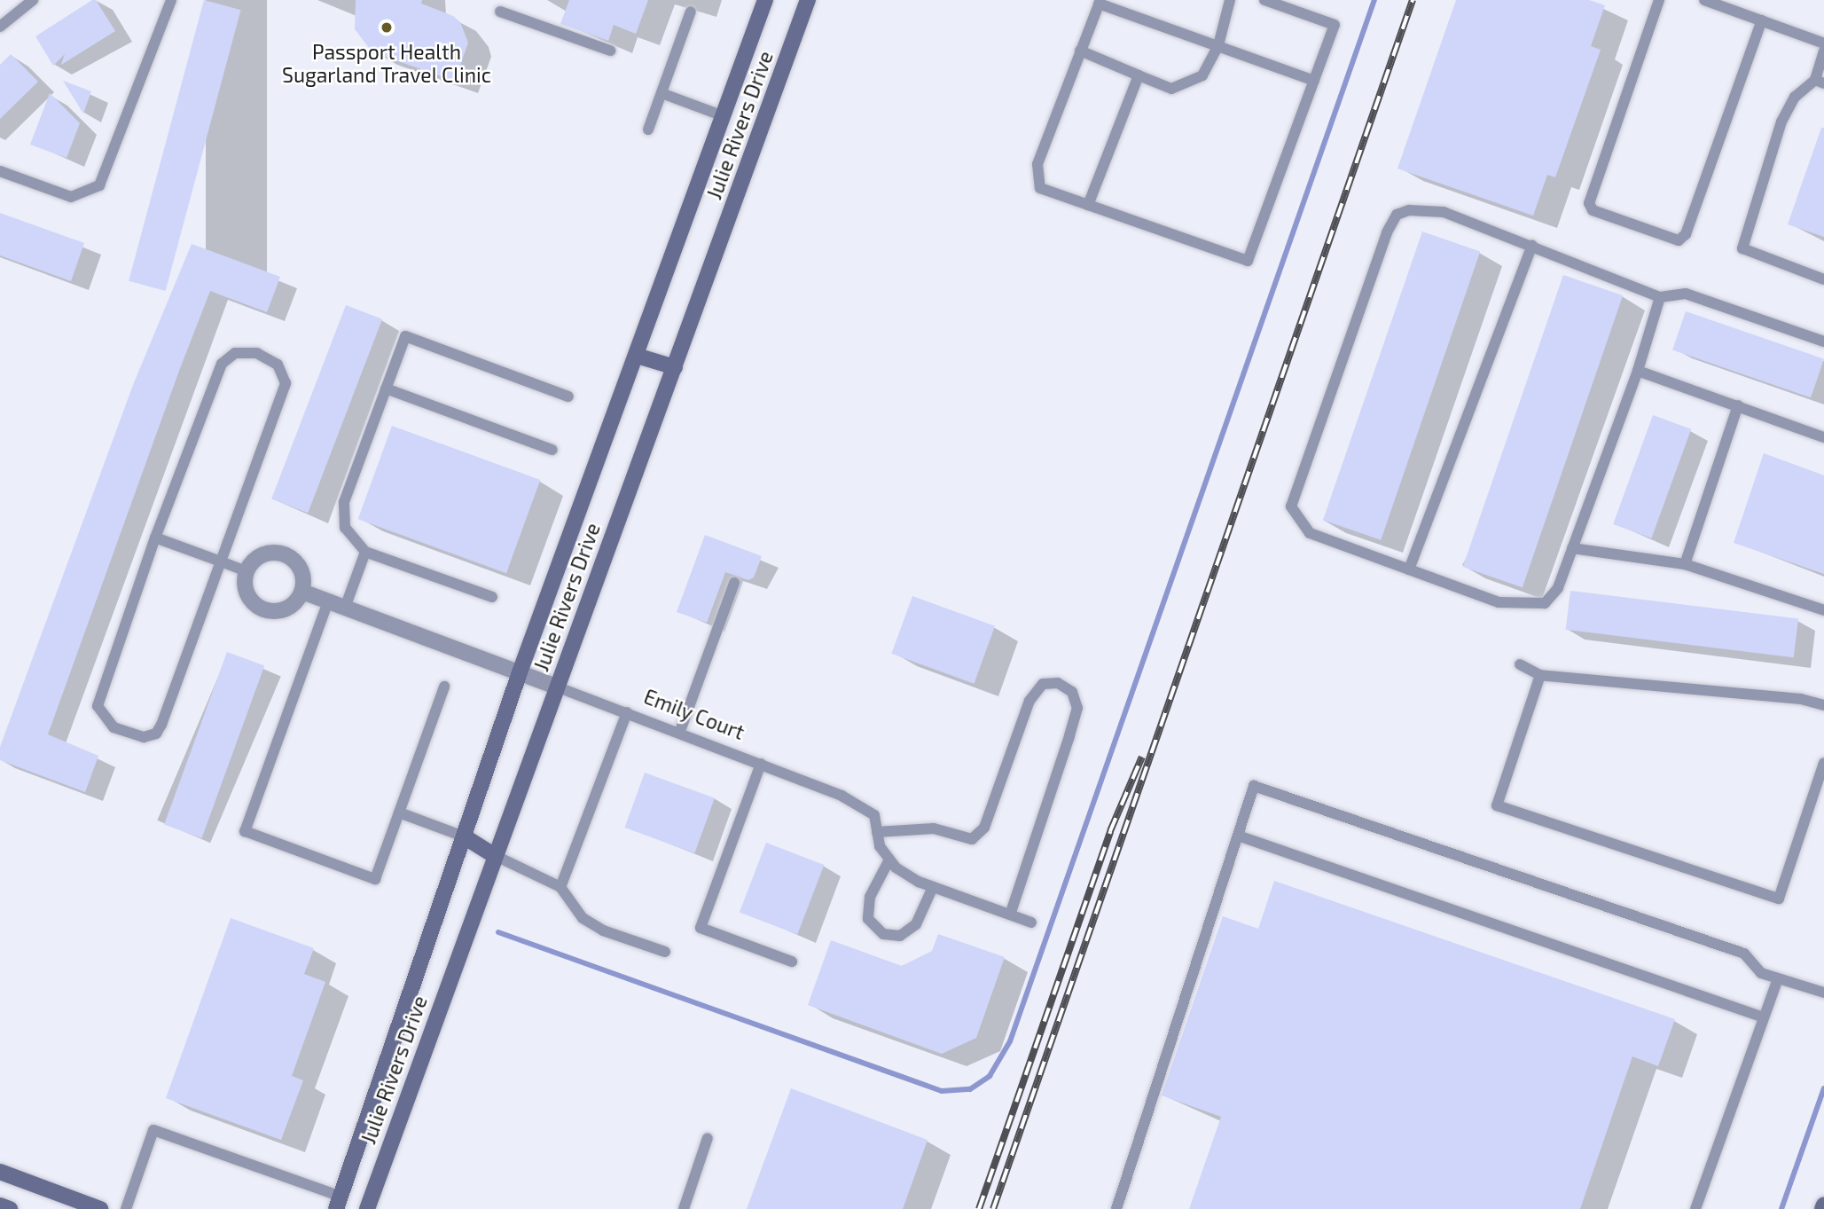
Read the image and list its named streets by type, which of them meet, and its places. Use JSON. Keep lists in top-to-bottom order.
{
  "streets": {
    "street": ["Julie Rivers Drive", "Emily Court"]
  },
  "crossings": [
    ["Julie Rivers Drive", "Emily Court"]
  ],
  "places": ["Passport Health Sugarland Travel Clinic"]
}
